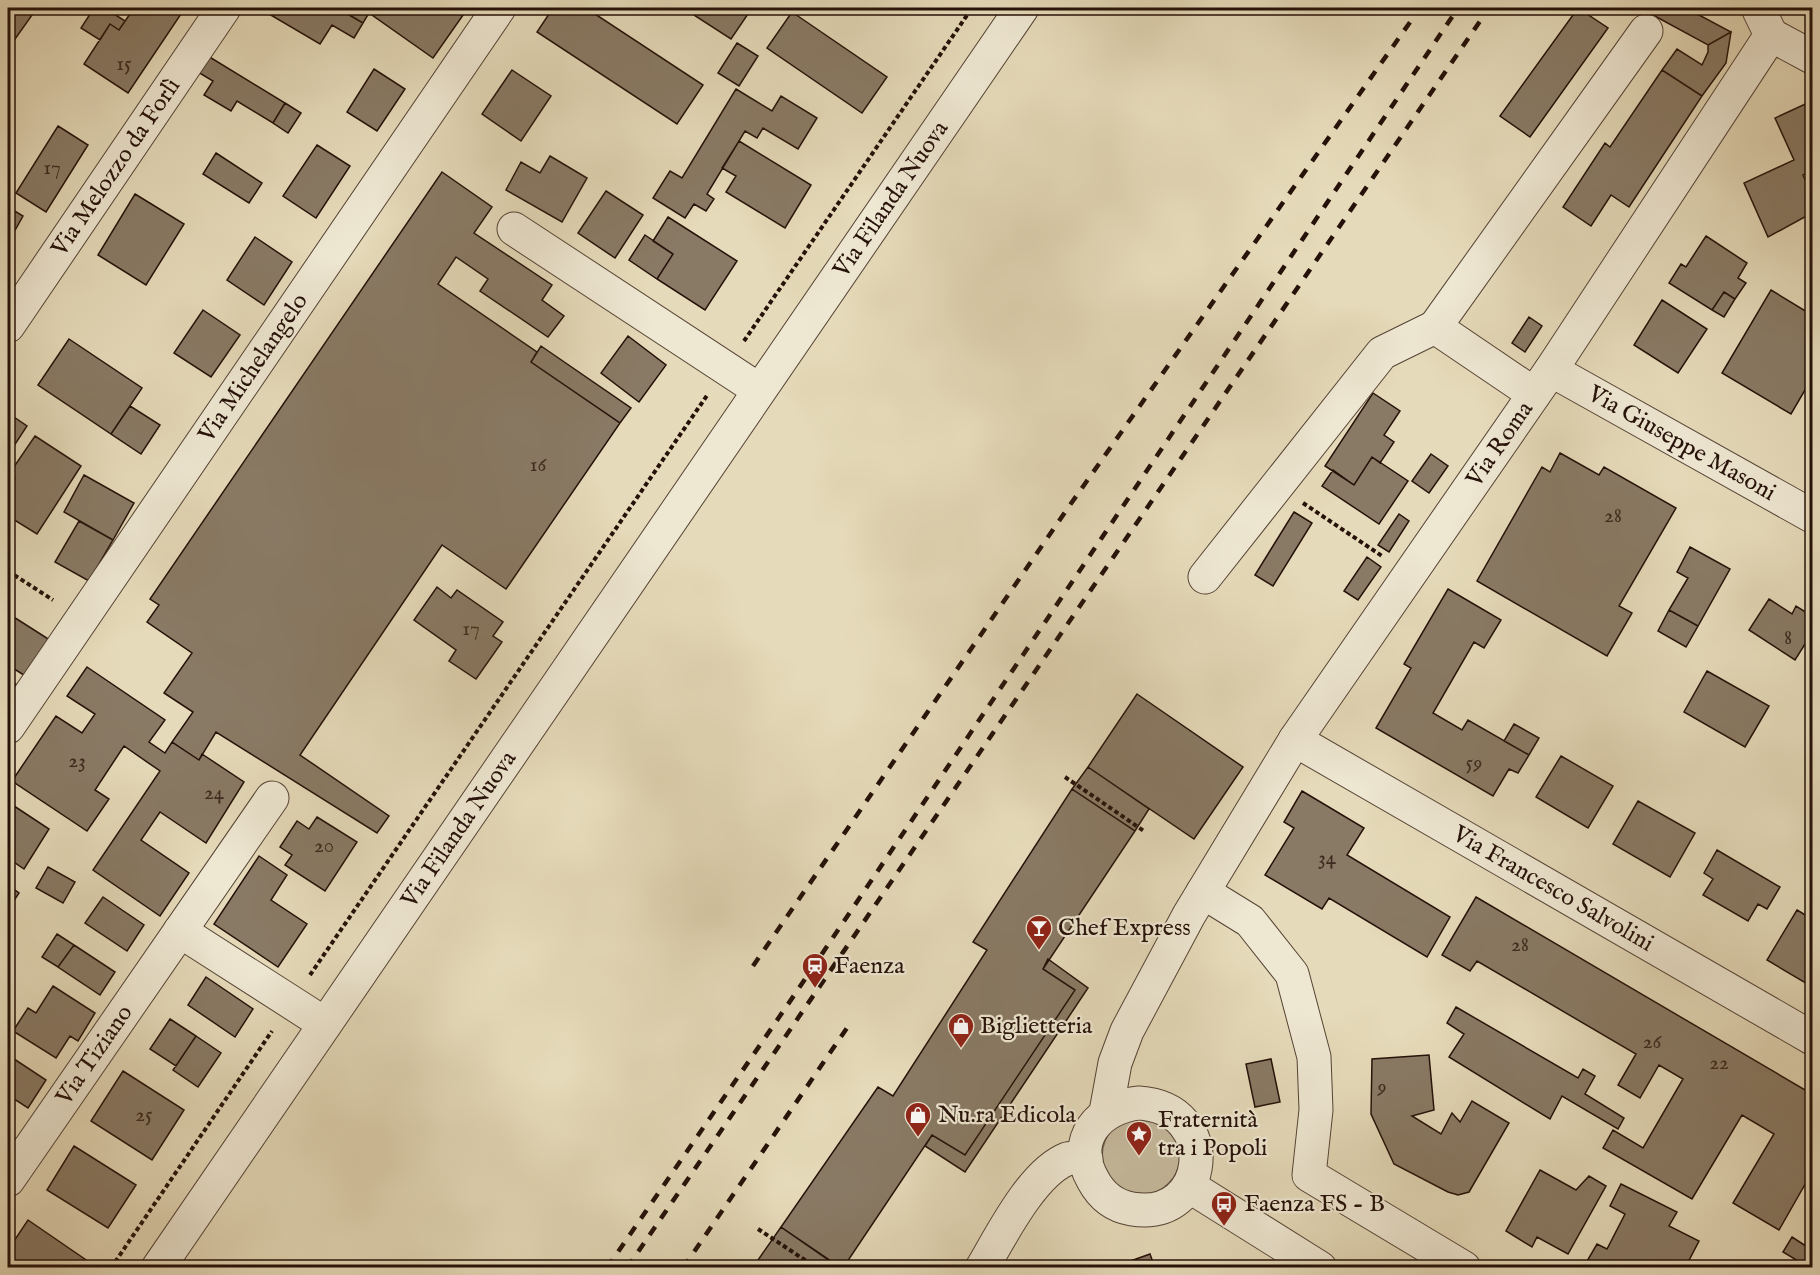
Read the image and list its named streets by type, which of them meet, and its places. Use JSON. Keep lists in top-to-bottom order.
{
  "streets": {
    "street": [
      "Via Melozzo da Forlì",
      "Via Filanda Nuova",
      "Via Michelangelo",
      "Via Giuseppe Masoni",
      "Via Roma",
      "Via Francesco Salvolini",
      "Via Tiziano"
    ]
  },
  "crossings": [
    ["Via Giuseppe Masoni", "Via Roma"],
    ["Via Roma", "Via Francesco Salvolini"]
  ],
  "places": {
    "bar": ["Chef Express"],
    "station": ["Faenza"],
    "shop": ["Biglietteria", "Nu.ra Edicola"],
    "place": ["Fraternità tra i Popoli"],
    "bus stop": ["Faenza FS - B"]
  },
  "house_numbers": [
    "15",
    "17",
    "16",
    "28",
    "17",
    "8",
    "23",
    "59",
    "24",
    "20",
    "34",
    "28",
    "26",
    "22",
    "9",
    "25"
  ]
}
